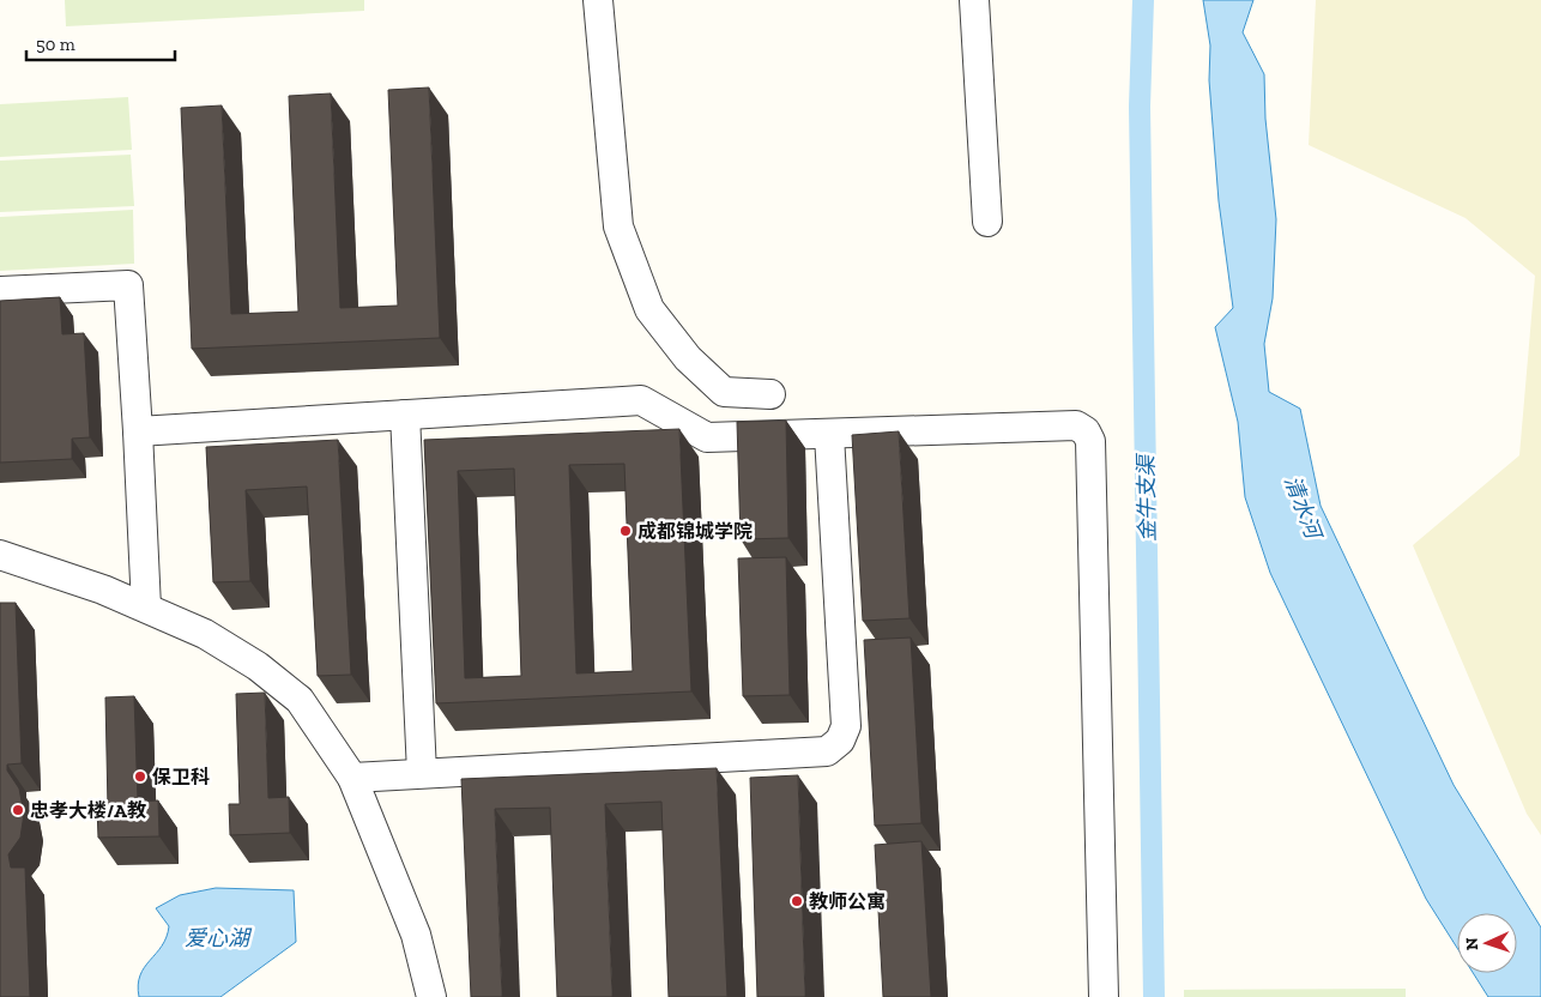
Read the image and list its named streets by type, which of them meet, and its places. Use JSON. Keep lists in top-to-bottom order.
{
  "water": ["金牛支渠", "清水河", "爱心湖"],
  "places": [
    "成都锦城学院",
    "保卫科",
    "忠孝大楼/A教",
    "教师公寓"
  ],
  "scale_bar": "50 m",
  "north": "left"
}
